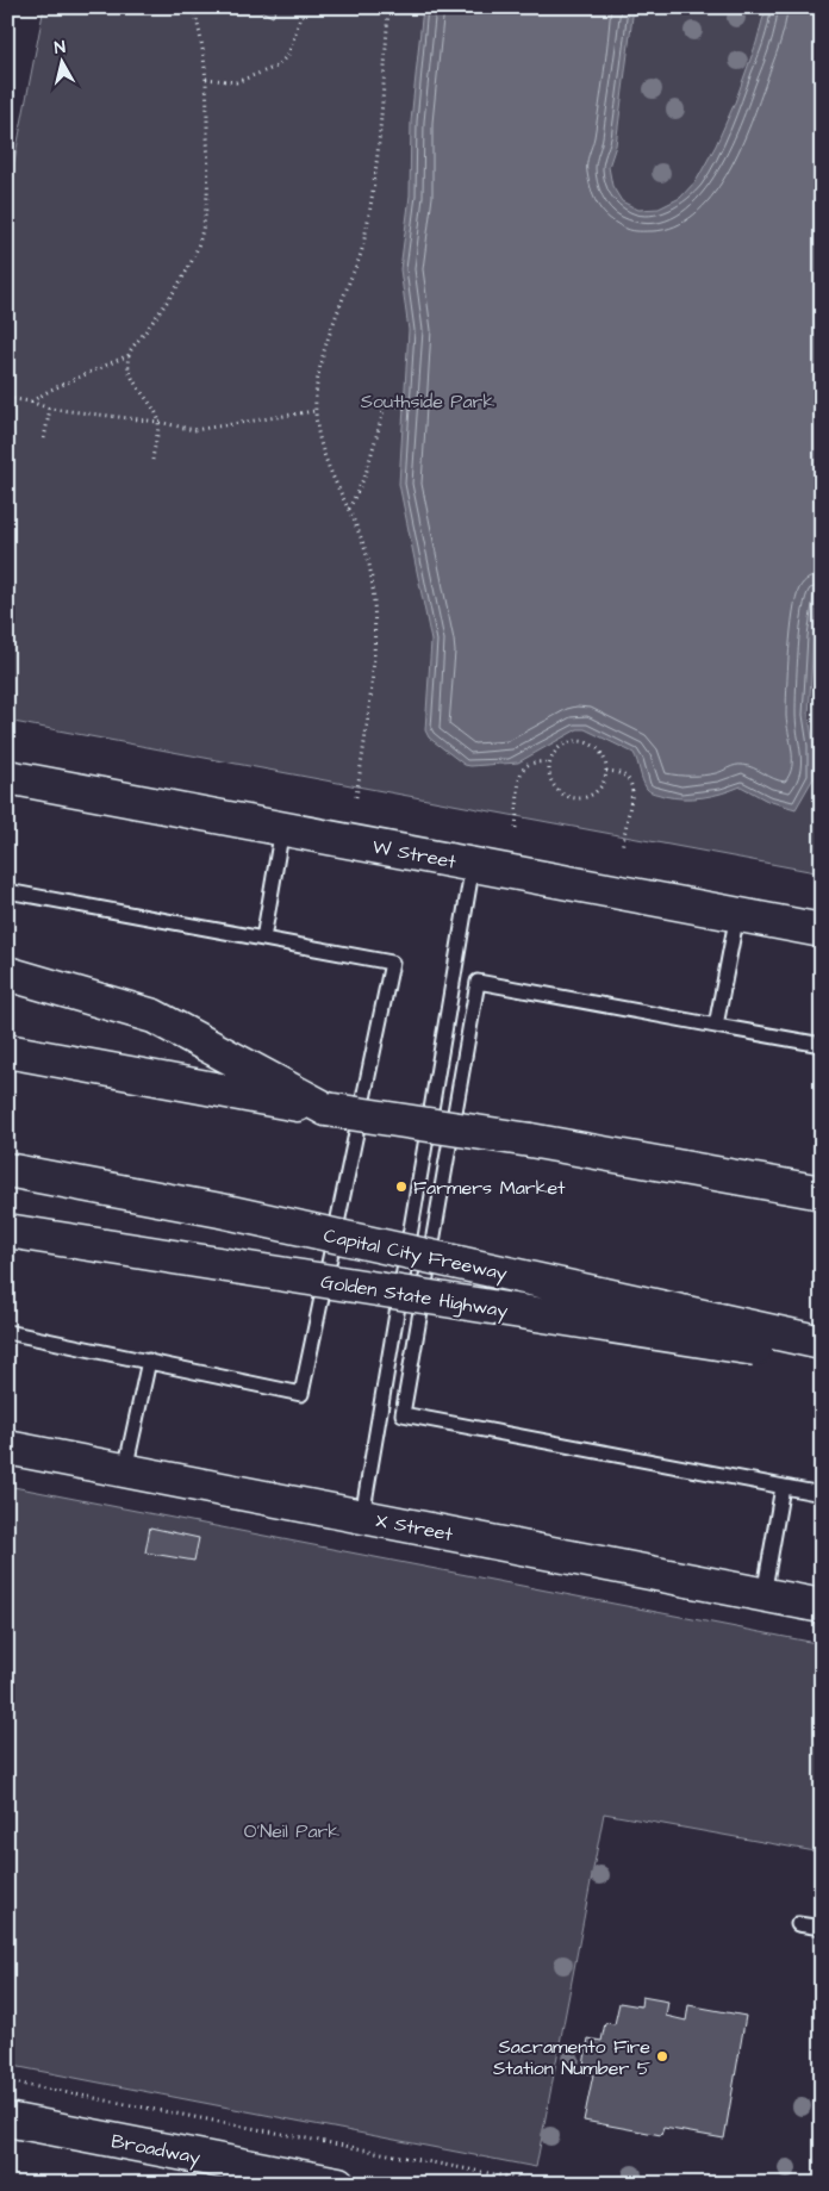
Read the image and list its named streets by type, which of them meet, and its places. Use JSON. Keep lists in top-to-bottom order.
{
  "streets": {
    "main road": [
      "W Street",
      "Capital City Freeway",
      "Golden State Highway",
      "X Street",
      "Broadway"
    ]
  },
  "parks": ["Southside Park", "O'Neil Park"],
  "places": ["Farmers Market", "Sacramento Fire Station Number 5"],
  "north": "top"
}
